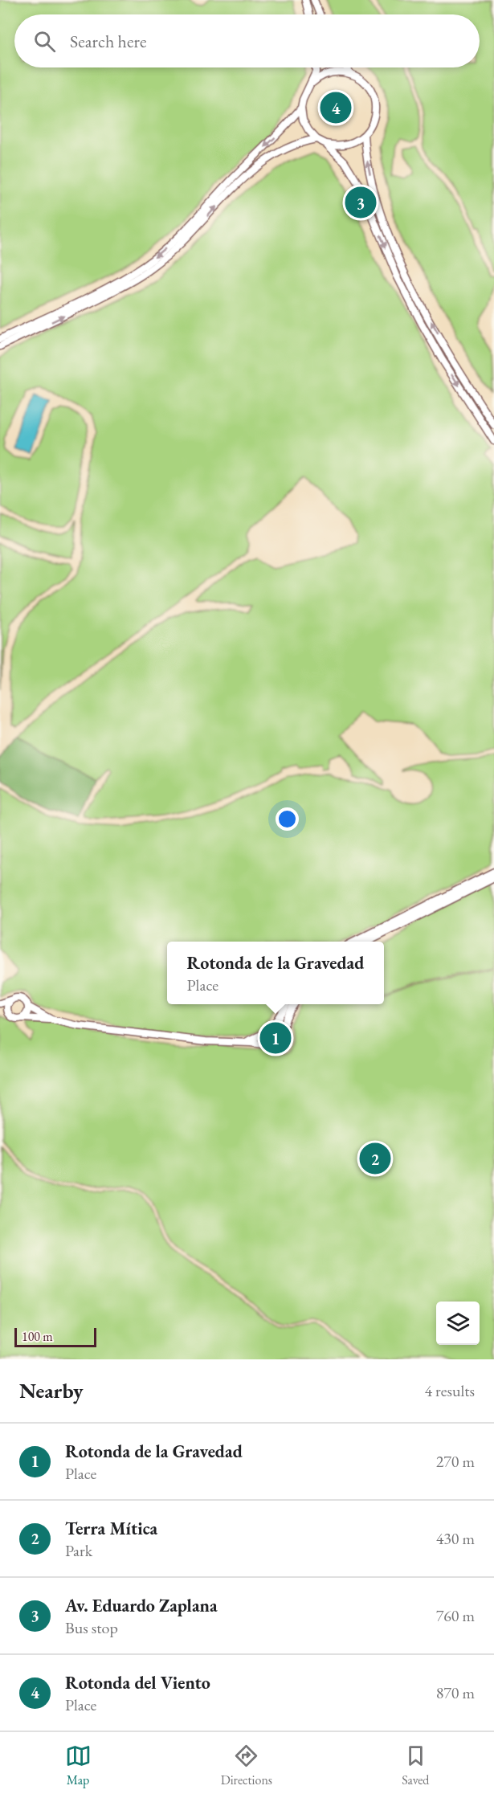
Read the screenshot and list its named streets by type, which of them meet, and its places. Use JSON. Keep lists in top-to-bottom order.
{
  "scale_bar": "100 m",
  "page": {
    "search": "Search here",
    "pins": [
      "4",
      "3",
      "1",
      "2"
    ],
    "popup": ["Rotonda de la Gravedad", "Place"],
    "scale": "100 m",
    "heading": ["Nearby", "4 results"],
    "list": [
      {
        "mark": "1",
        "name": "Rotonda de la Gravedad",
        "note": "Place",
        "value": "270 m"
      },
      {
        "mark": "2",
        "name": "Terra Mítica",
        "note": "Park",
        "value": "430 m"
      },
      {
        "mark": "3",
        "name": "Av. Eduardo Zaplana",
        "note": "Bus stop",
        "value": "760 m"
      },
      {
        "mark": "4",
        "name": "Rotonda del Viento",
        "note": "Place",
        "value": "870 m"
      }
    ],
    "nav": ["Map", "Directions", "Saved"]
  }
}
